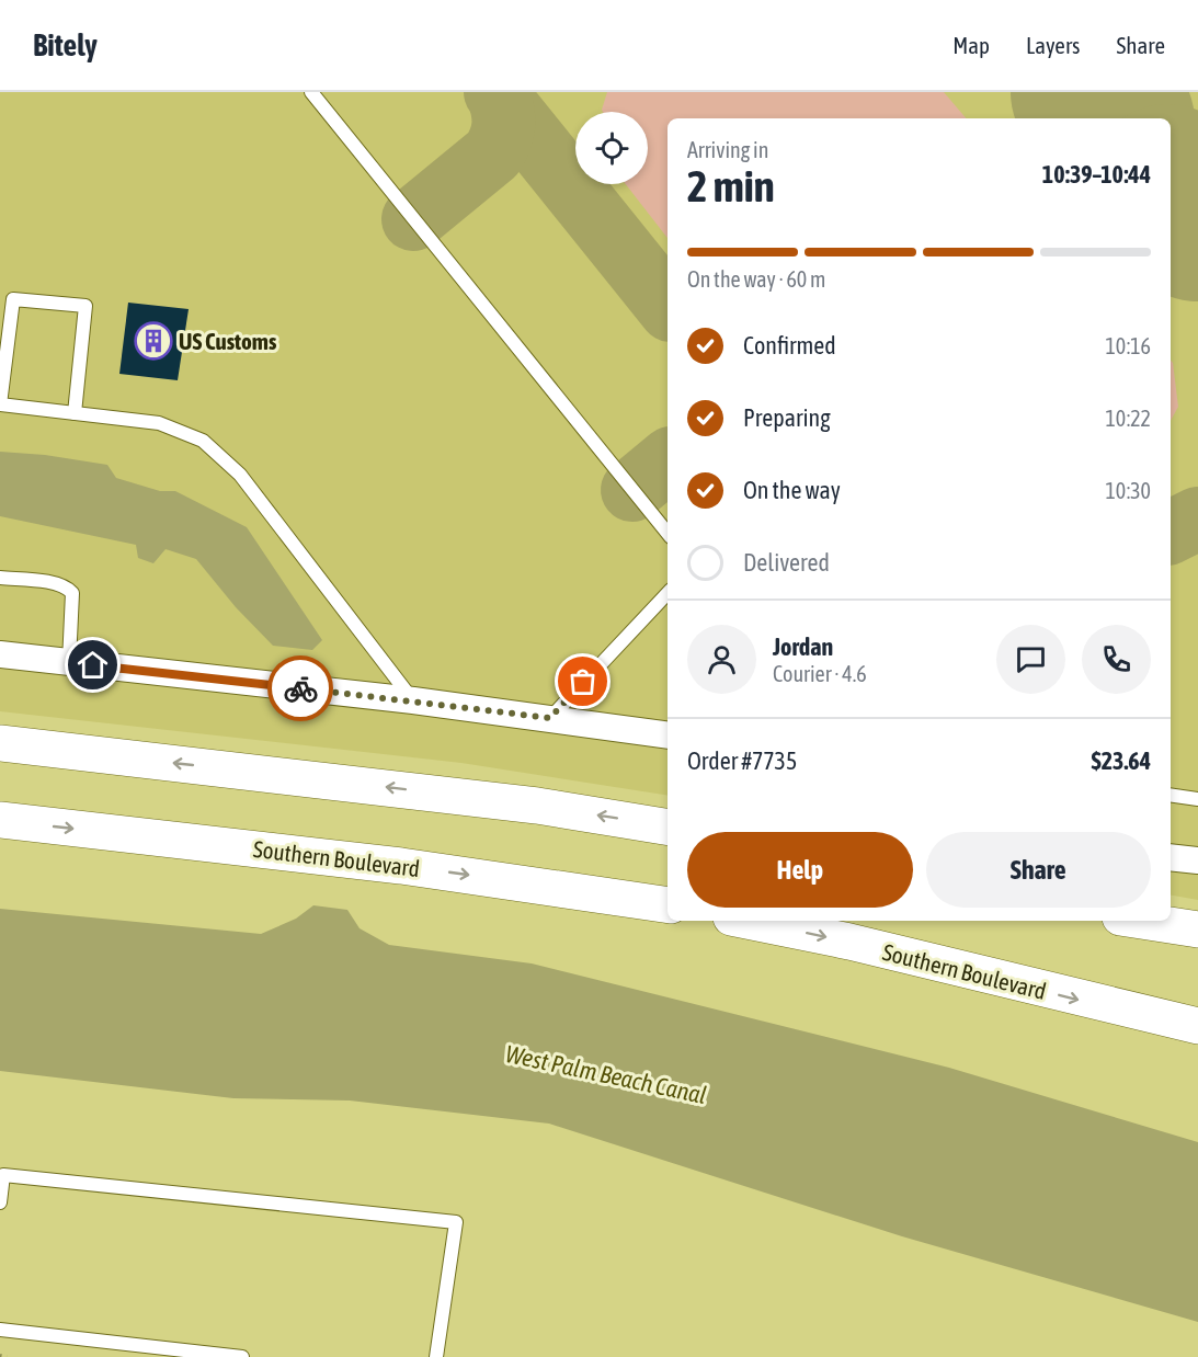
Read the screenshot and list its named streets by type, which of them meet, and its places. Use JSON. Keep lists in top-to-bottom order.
{
  "streets": {
    "highway": ["Southern Boulevard"]
  },
  "water": ["West Palm Beach Canal"],
  "places": {
    "building": ["US Customs"]
  },
  "page": {
    "header": "Bitely",
    "nav": ["Map", "Layers", "Share"],
    "heading": ["2 min", "Arriving in", "10:39–10:44"],
    "panel": [
      "Jordan",
      "Courier · 4.6",
      "Order #7735",
      "$23.64"
    ],
    "bar": "On the way · 60 m",
    "list": [
      ["Confirmed", "10:16"],
      ["Preparing", "10:22"],
      ["On the way", "10:30"],
      "Delivered"
    ],
    "buttons": ["Help", "Share"]
  }
}
